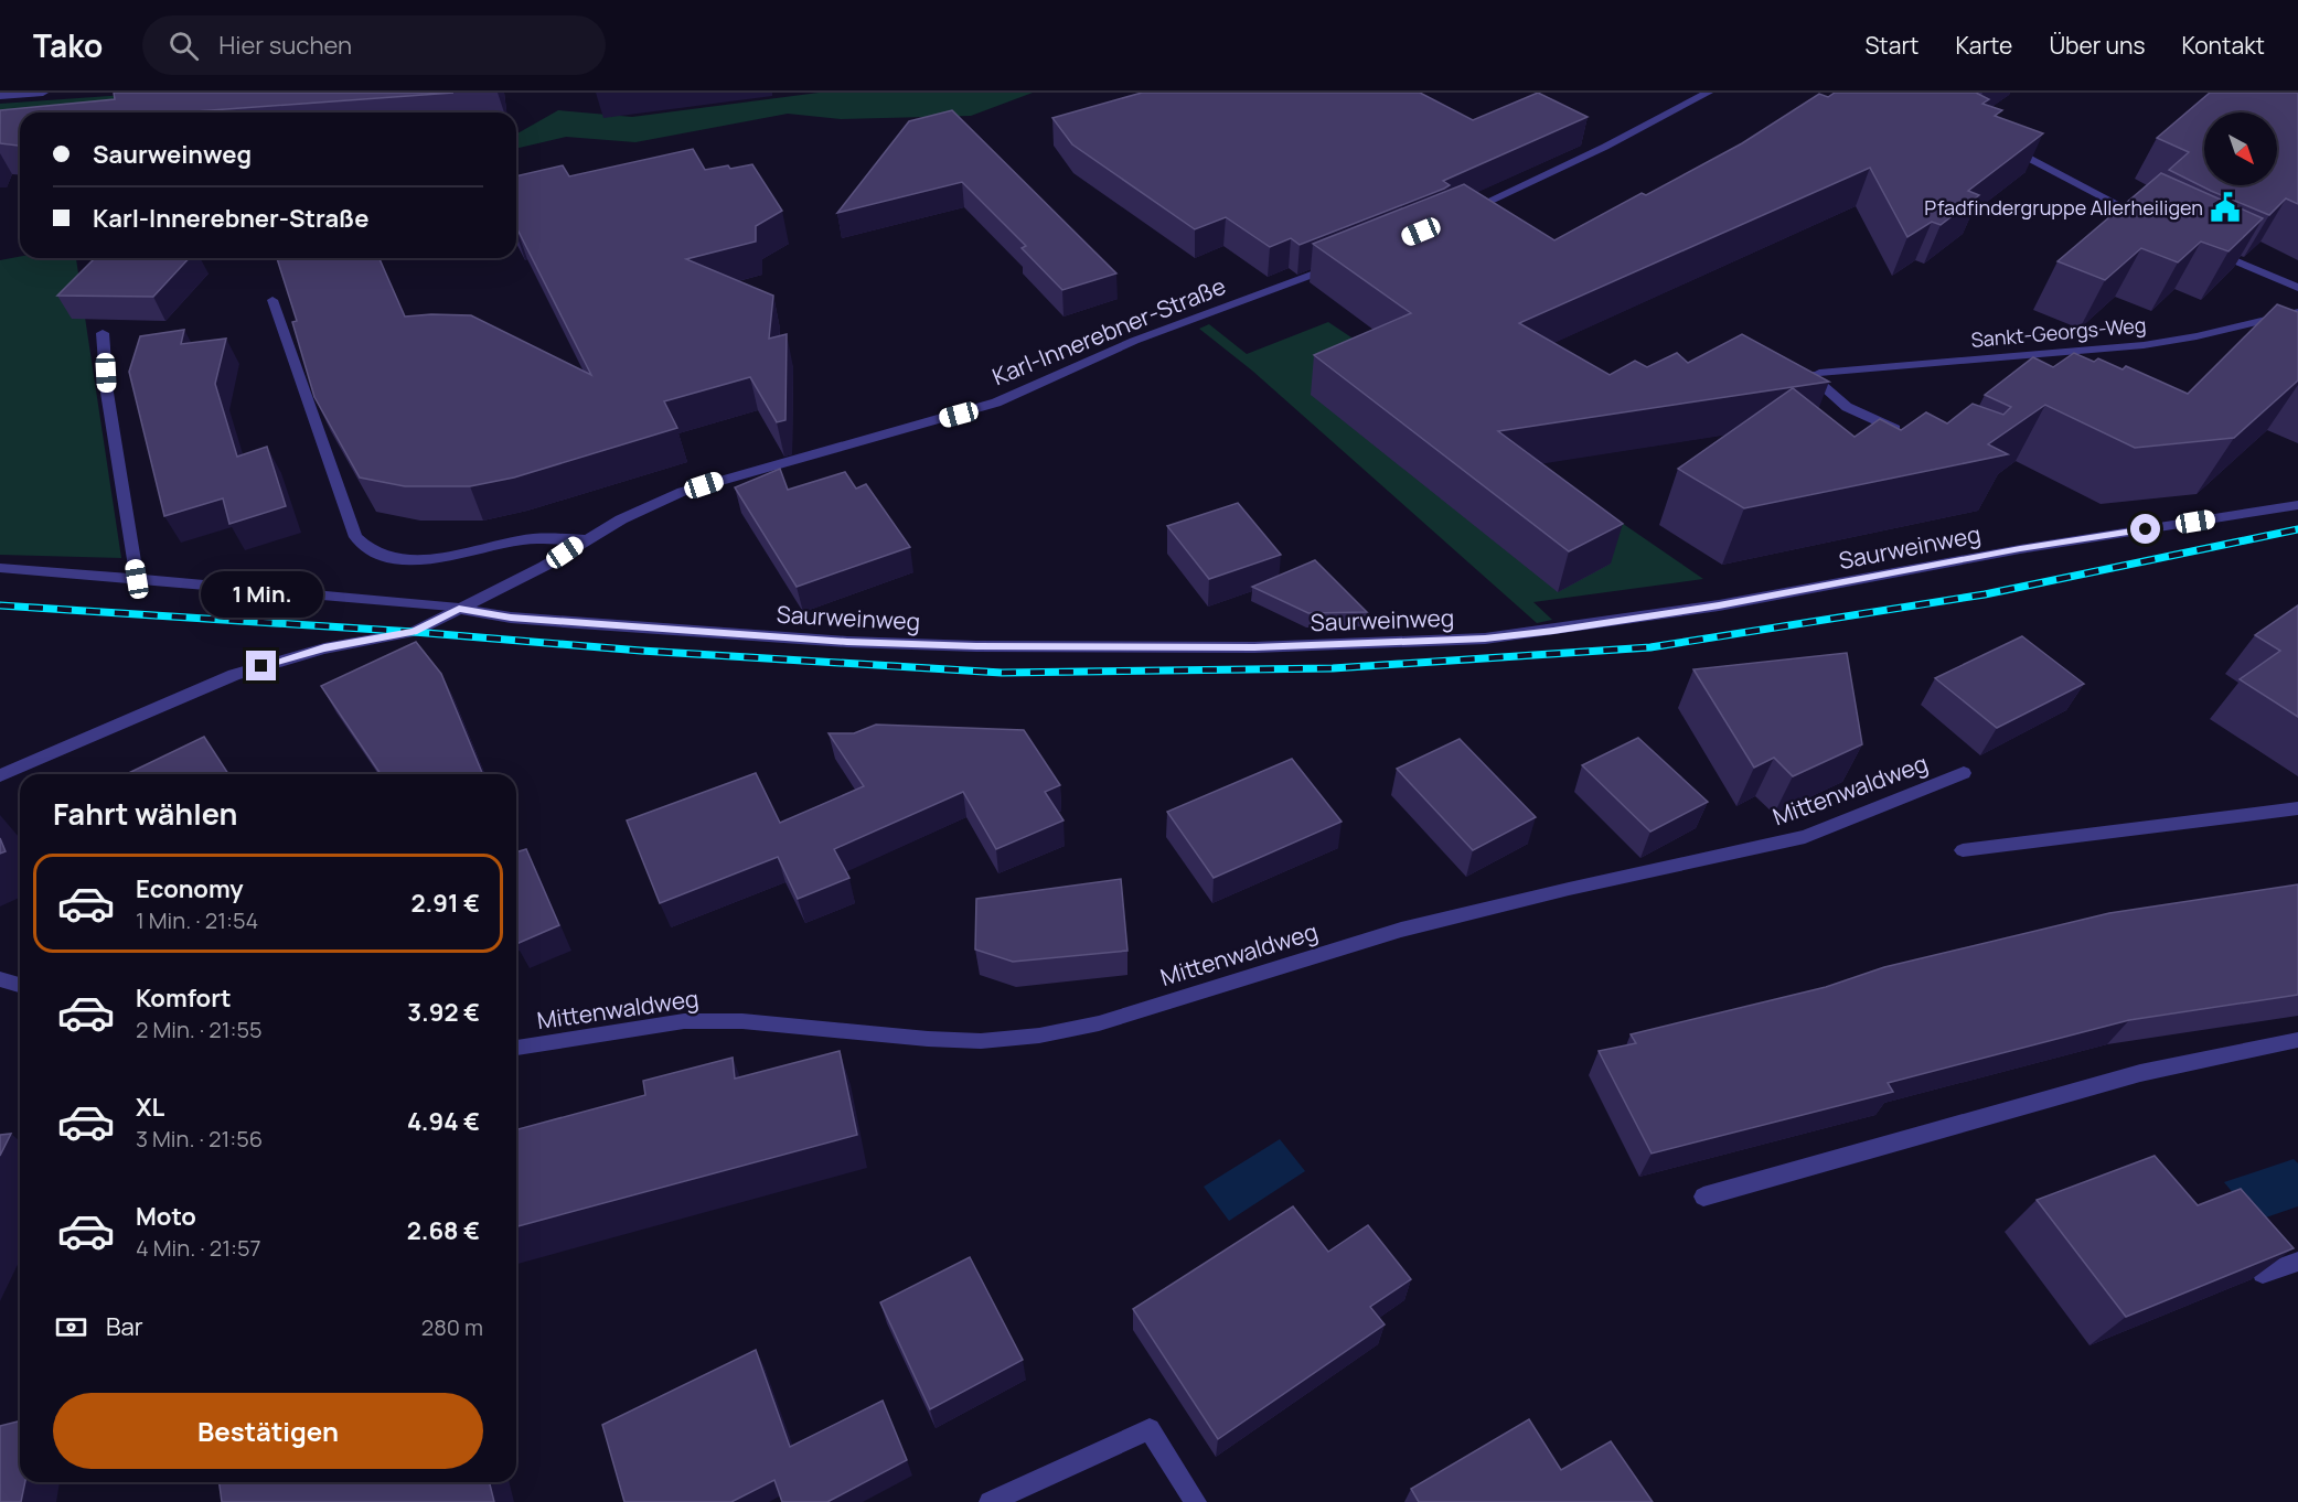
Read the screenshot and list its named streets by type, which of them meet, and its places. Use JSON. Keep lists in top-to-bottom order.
{
  "streets": {
    "street": [
      "Karl-Innerebner-Straße",
      "Sankt-Georgs-Weg",
      "Saurweinweg",
      "Mittenwaldweg"
    ]
  },
  "crossings": [
    ["Karl-Innerebner-Straße", "Saurweinweg"]
  ],
  "places": {
    "public building": ["Pfadfindergruppe Allerheiligen"]
  },
  "north": "bottom right",
  "page": {
    "header": "Tako",
    "search": "Hier suchen",
    "nav": [
      "Start",
      "Karte",
      "Über uns",
      "Kontakt"
    ],
    "banner": ["Saurweinweg", "Karl-Innerebner-Straße"],
    "bubble": "1 Min.",
    "heading": "Fahrt wählen",
    "list": [
      {
        "name": "Economy",
        "note": "1 Min. · 21:54",
        "value": "2.91 €"
      },
      {
        "name": "Komfort",
        "note": "2 Min. · 21:55",
        "value": "3.92 €"
      },
      {
        "name": "XL",
        "note": "3 Min. · 21:56",
        "value": "4.94 €"
      },
      {
        "name": "Moto",
        "note": "4 Min. · 21:57",
        "value": "2.68 €"
      }
    ],
    "pay": ["Bar", "280 m"],
    "buttons": "Bestätigen"
  }
}
